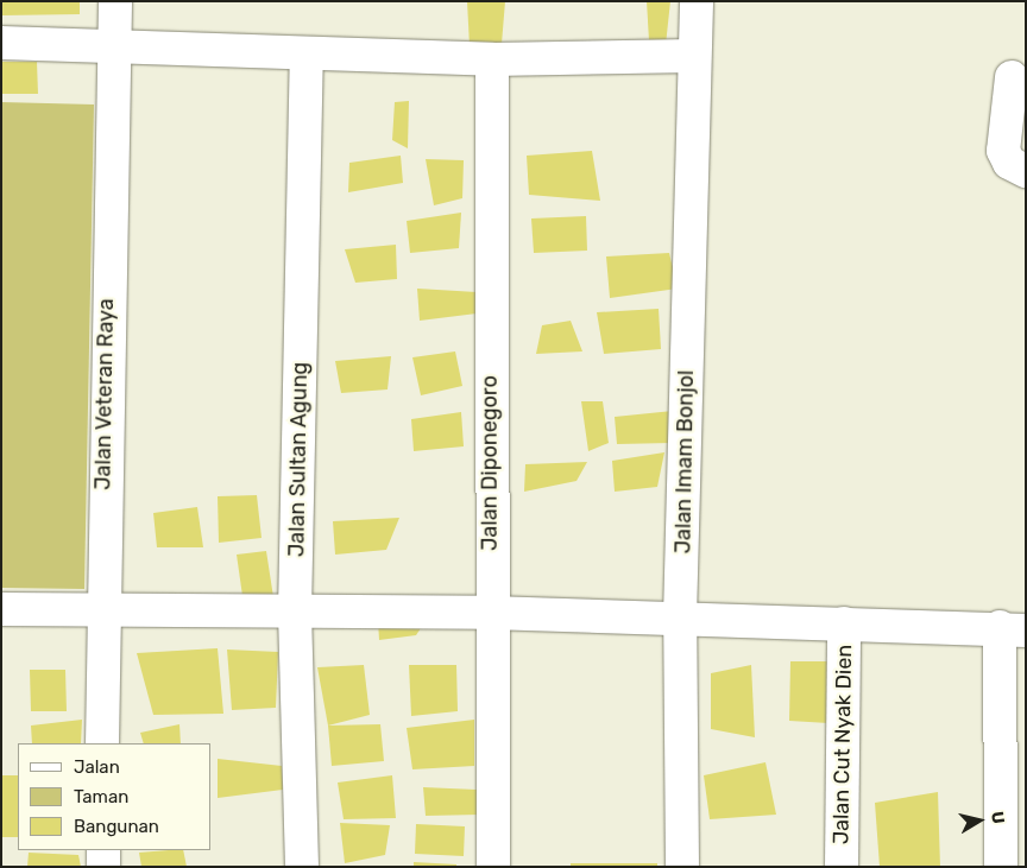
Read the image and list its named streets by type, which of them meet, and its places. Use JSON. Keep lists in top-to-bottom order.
{
  "streets": {
    "street": [
      "Jalan Veteran Raya",
      "Jalan Sultan Agung",
      "Jalan Imam Bonjol",
      "Jalan Diponegoro",
      "Jalan Cut Nyak Dien"
    ]
  },
  "legend": ["Jalan", "Taman", "Bangunan"],
  "north": "right"
}
